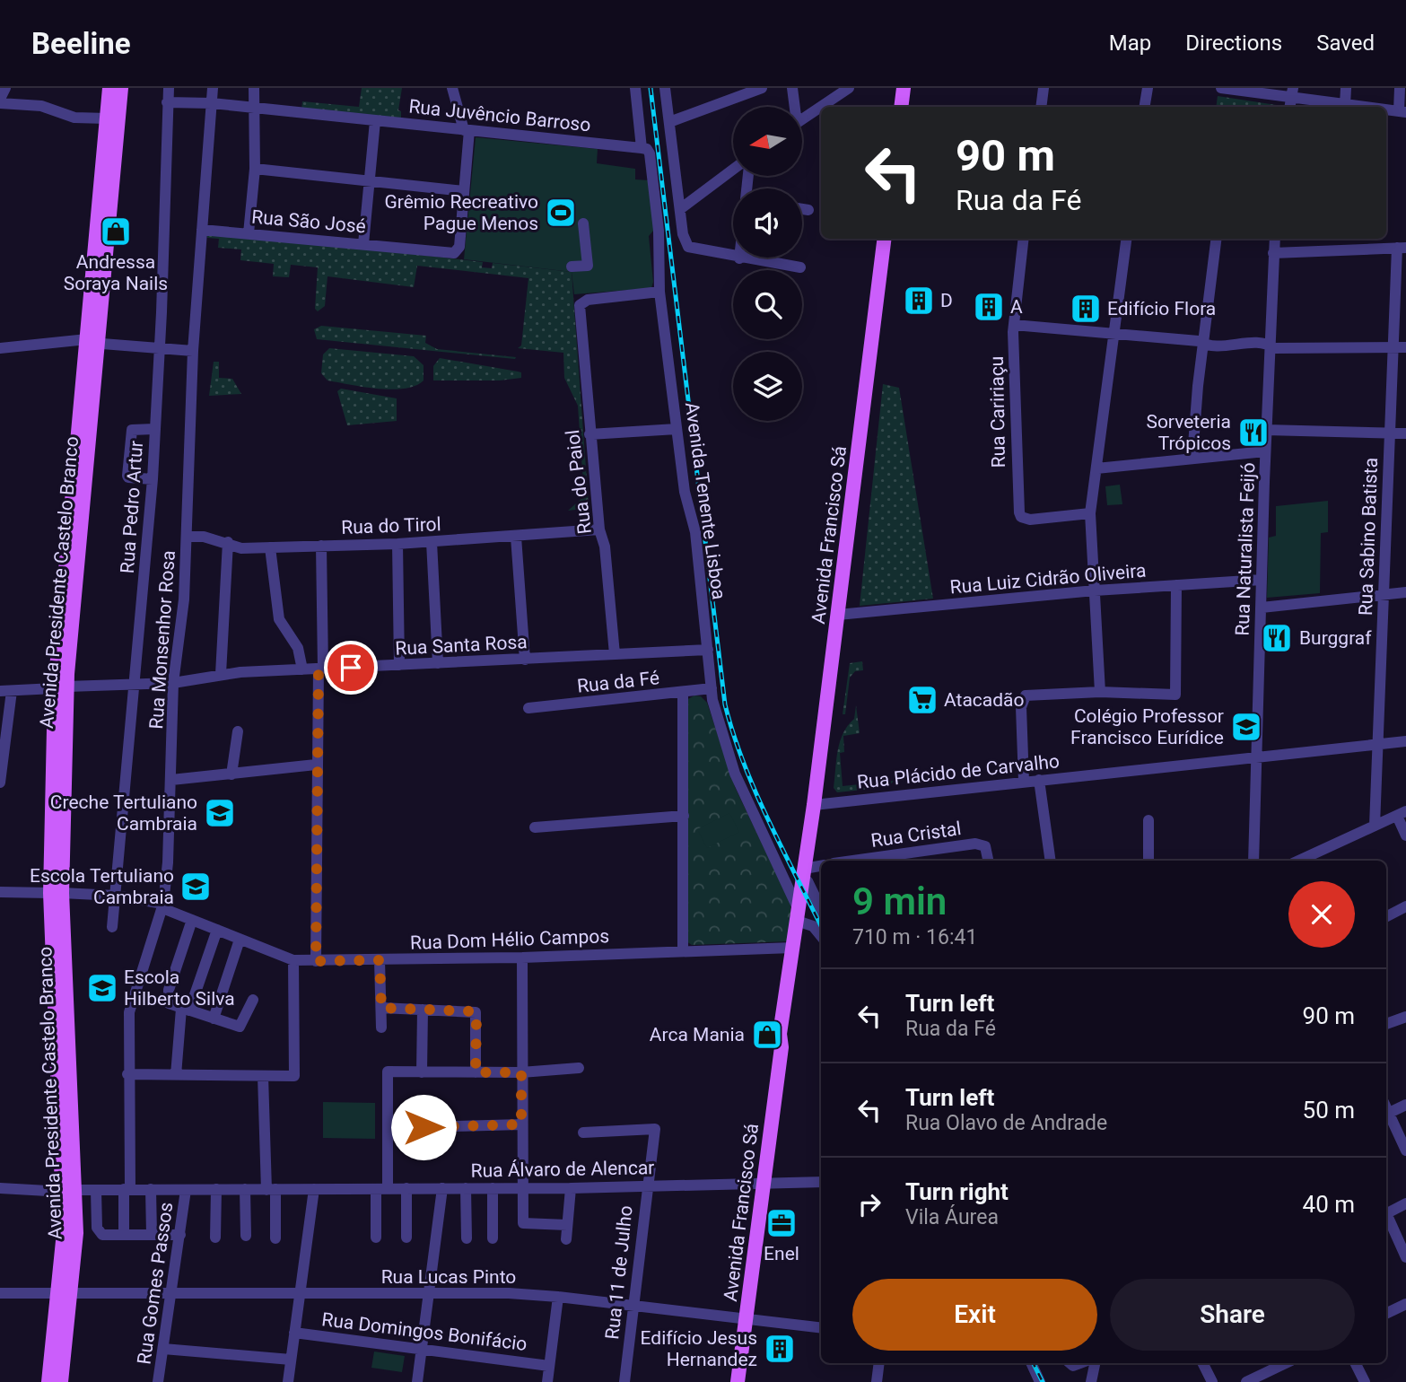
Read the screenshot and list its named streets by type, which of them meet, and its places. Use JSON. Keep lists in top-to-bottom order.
{
  "streets": {
    "main road": ["Avenida Francisco Sá", "Avenida Presidente Castelo Branco"],
    "street": [
      "Rua Juvêncio Barroso",
      "Rua São José",
      "Rua Caririaçu",
      "Rua do Paiol",
      "Avenida Tenente Lisboa",
      "Rua Pedro Artur",
      "Rua do Tirol",
      "Rua Sabino Batista",
      "Rua Naturalista Feijó",
      "Rua Luiz Cidrão Oliveira",
      "Rua Monsenhor Rosa",
      "Rua Santa Rosa",
      "Rua da Fé",
      "Rua Plácido de Carvalho",
      "Rua Cristal",
      "Rua Dom Hélio Campos",
      "Rua Álvaro de Alencar",
      "Rua 11 de Julho",
      "Rua Lucas Pinto",
      "Rua Gomes Passos",
      "Rua Domingos Bonifácio"
    ]
  },
  "crossings": [
    ["Rua Juvêncio Barroso", "Avenida Tenente Lisboa"],
    ["Rua Juvêncio Barroso", "Rua Pedro Artur"],
    ["Rua Juvêncio Barroso", "Rua Monsenhor Rosa"],
    ["Rua São José", "Rua Monsenhor Rosa"],
    ["Rua do Paiol", "Avenida Tenente Lisboa"],
    ["Rua do Paiol", "Rua do Tirol"],
    ["Rua do Paiol", "Rua Santa Rosa"],
    ["Avenida Tenente Lisboa", "Avenida Francisco Sá"],
    ["Avenida Tenente Lisboa", "Rua Santa Rosa"],
    ["Avenida Tenente Lisboa", "Rua da Fé"],
    ["Rua Pedro Artur", "Rua Santa Rosa"],
    ["Rua Pedro Artur", "Rua Dom Hélio Campos"],
    ["Rua do Tirol", "Rua Monsenhor Rosa"],
    ["Avenida Francisco Sá", "Rua Luiz Cidrão Oliveira"],
    ["Avenida Francisco Sá", "Rua Plácido de Carvalho"],
    ["Avenida Francisco Sá", "Rua Dom Hélio Campos"],
    ["Avenida Francisco Sá", "Rua Álvaro de Alencar"],
    ["Avenida Francisco Sá", "Rua Lucas Pinto"],
    ["Rua Sabino Batista", "Rua Plácido de Carvalho"],
    ["Rua Naturalista Feijó", "Rua Luiz Cidrão Oliveira"],
    ["Rua Naturalista Feijó", "Rua Plácido de Carvalho"],
    ["Avenida Presidente Castelo Branco", "Rua Santa Rosa"],
    ["Avenida Presidente Castelo Branco", "Rua Dom Hélio Campos"],
    ["Avenida Presidente Castelo Branco", "Rua Álvaro de Alencar"],
    ["Avenida Presidente Castelo Branco", "Rua Lucas Pinto"],
    ["Rua Monsenhor Rosa", "Rua Santa Rosa"],
    ["Rua Monsenhor Rosa", "Rua Dom Hélio Campos"],
    ["Rua Monsenhor Rosa", "Rua Álvaro de Alencar"],
    ["Rua Álvaro de Alencar", "Rua 11 de Julho"],
    ["Rua Álvaro de Alencar", "Rua Gomes Passos"],
    ["Rua 11 de Julho", "Rua Lucas Pinto"],
    ["Rua Lucas Pinto", "Rua Gomes Passos"]
  ],
  "places": {
    "sports": ["Grêmio Recreativo Pague Menos"],
    "shop": ["Andressa Soraya Nails", "Arca Mania"],
    "building": [
      "D",
      "A",
      "Edifício Flora",
      "Edifício Jesus Hernandez"
    ],
    "restaurant": ["Sorveteria Trópicos", "Burggraf"],
    "supermarket": ["Atacadão"],
    "school or university": [
      "Colégio Professor Francisco Eurídice",
      "Creche Tertuliano Cambraia",
      "Escola Tertuliano Cambraia",
      "Escola Hilberto Silva"
    ],
    "office": ["Enel"]
  },
  "north": "left",
  "page": {
    "header": "Beeline",
    "nav": ["Map", "Directions", "Saved"],
    "turn": ["90 m", "Rua da Fé"],
    "heading": ["9 min", "710 m · 16:41"],
    "list": [
      {
        "name": "Turn left",
        "note": "Rua da Fé",
        "value": "90 m"
      },
      {
        "name": "Turn left",
        "note": "Rua Olavo de Andrade",
        "value": "50 m"
      },
      {
        "name": "Turn right",
        "note": "Vila Áurea",
        "value": "40 m"
      }
    ],
    "buttons": ["Exit", "Share"]
  }
}
